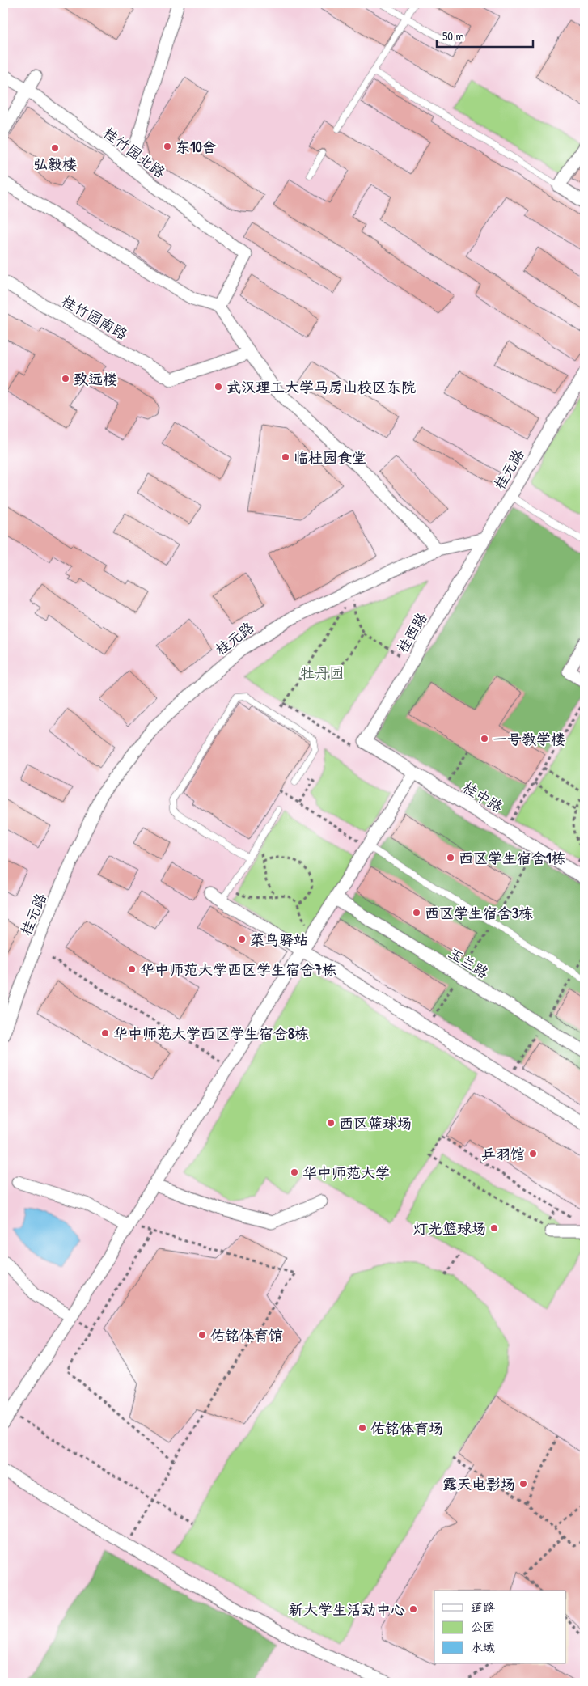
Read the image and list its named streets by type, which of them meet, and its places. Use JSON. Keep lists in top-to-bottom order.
{
  "streets": {
    "street": [
      "桂竹园北路",
      "桂竹园南路",
      "桂元路",
      "桂西路",
      "桂中路",
      "玉兰路"
    ]
  },
  "crossings": [
    ["桂元路", "桂西路"],
    ["桂西路", "桂中路"]
  ],
  "parks": ["牡丹园"],
  "places": [
    "东10舍",
    "弘毅楼",
    "致远楼",
    "武汉理工大学马房山校区东院",
    "临桂园食堂",
    "一号教学楼",
    "西区学生宿舍1栋",
    "西区学生宿舍3栋",
    "菜鸟驿站",
    "华中师范大学西区学生宿舍7栋",
    "华中师范大学西区学生宿舍8栋",
    "西区篮球场",
    "乒羽馆",
    "华中师范大学",
    "灯光篮球场",
    "佑铭体育馆",
    "佑铭体育场",
    "露天电影场",
    "新大学生活动中心"
  ],
  "legend": ["道路", "公园", "水域"],
  "scale_bar": "50 m"
}
